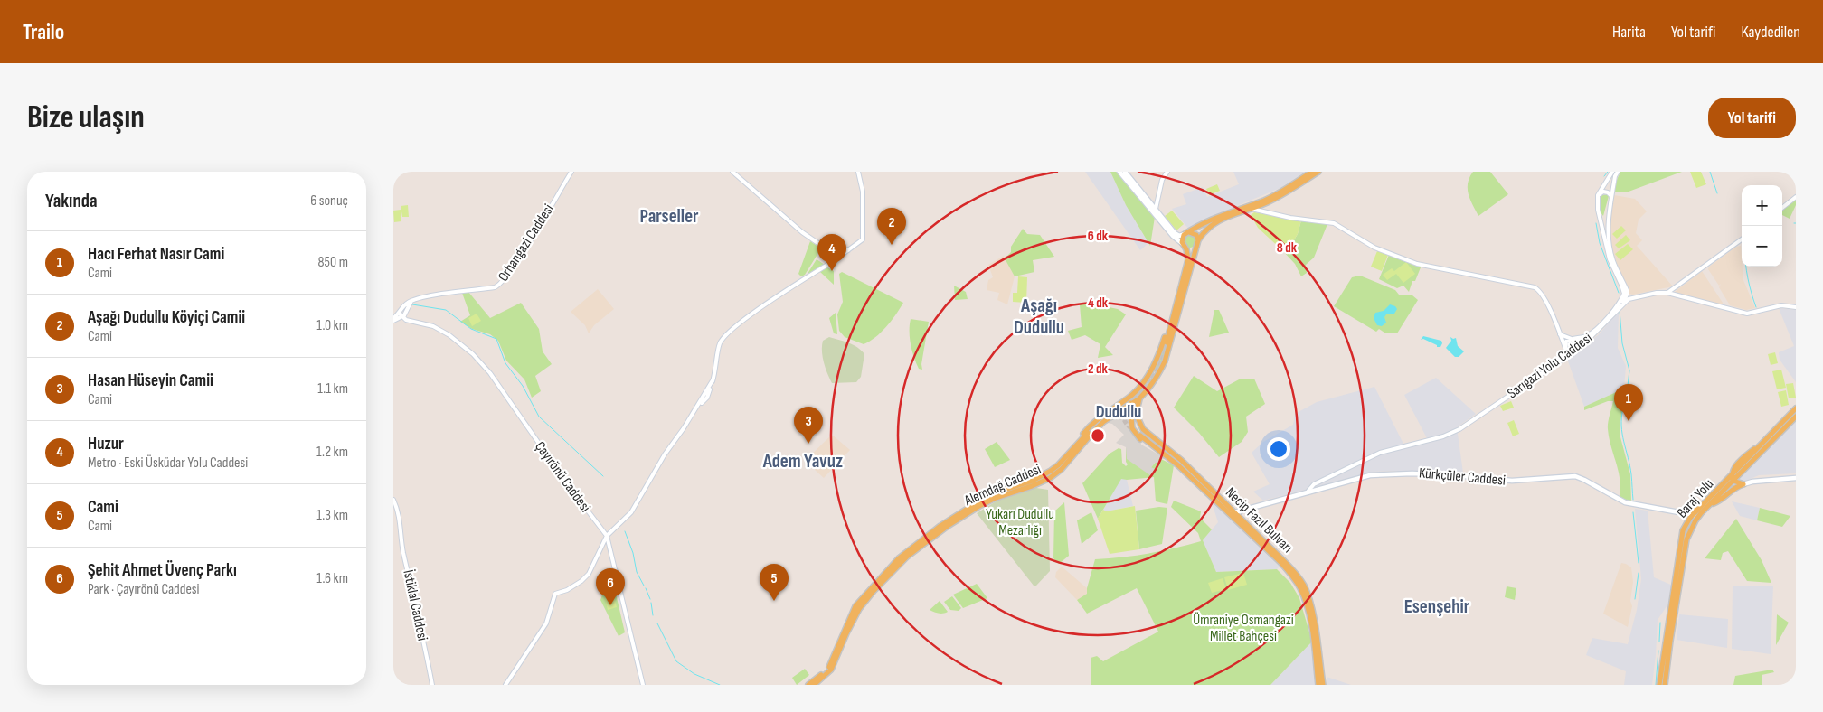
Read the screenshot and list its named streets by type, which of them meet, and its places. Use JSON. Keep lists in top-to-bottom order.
{
  "streets": {
    "main road": [
      "Kürkçüler Caddesi",
      "Alemdağ Caddesi",
      "Baraj Yolu",
      "Necip Fazıl Bulvarı"
    ],
    "street": [
      "Orhangazi Caddesi",
      "Sarıgazi Yolu Caddesi",
      "Çayırönü Caddesi",
      "İstiklal Caddesi"
    ]
  },
  "crossings": [
    ["Orhangazi Caddesi", "Çayırönü Caddesi"],
    ["Sarıgazi Yolu Caddesi", "Kürkçüler Caddesi"],
    ["Kürkçüler Caddesi", "Baraj Yolu"],
    ["Kürkçüler Caddesi", "Necip Fazıl Bulvarı"]
  ],
  "districts": [
    "Parseller",
    "Aşağı Dudullu",
    "Dudullu",
    "Adem Yavuz",
    "Esenşehir"
  ],
  "parks": ["Yukarı Dudullu Mezarlığı", "Ümraniye Osmangazi Millet Bahçesi"],
  "page": {
    "header": "Trailo",
    "nav": ["Harita", "Yol tarifi", "Kaydedilen"],
    "buttons": "Yol tarifi",
    "title": "Bize ulaşın",
    "heading": ["Yakında", "6 sonuç"],
    "map_buttons": ["+", "−"],
    "pins": [
      "2",
      "4",
      "1",
      "3",
      "5",
      "6"
    ],
    "list": [
      {
        "mark": "1",
        "name": "Hacı Ferhat Nasır Cami",
        "note": "Cami",
        "value": "850 m"
      },
      {
        "mark": "2",
        "name": "Aşağı Dudullu Köyiçi Camii",
        "note": "Cami",
        "value": "1.0 km"
      },
      {
        "mark": "3",
        "name": "Hasan Hüseyin Camii",
        "note": "Cami",
        "value": "1.1 km"
      },
      {
        "mark": "4",
        "name": "Huzur",
        "note": "Metro · Eski Üsküdar Yolu Caddesi",
        "value": "1.2 km"
      },
      {
        "mark": "5",
        "name": "Cami",
        "note": "Cami",
        "value": "1.3 km"
      },
      {
        "mark": "6",
        "name": "Şehit Ahmet Üvenç Parkı",
        "note": "Park · Çayırönü Caddesi",
        "value": "1.6 km"
      }
    ]
  },
  "rings": [
    "6 dk",
    "8 dk",
    "4 dk",
    "2 dk"
  ]
}
